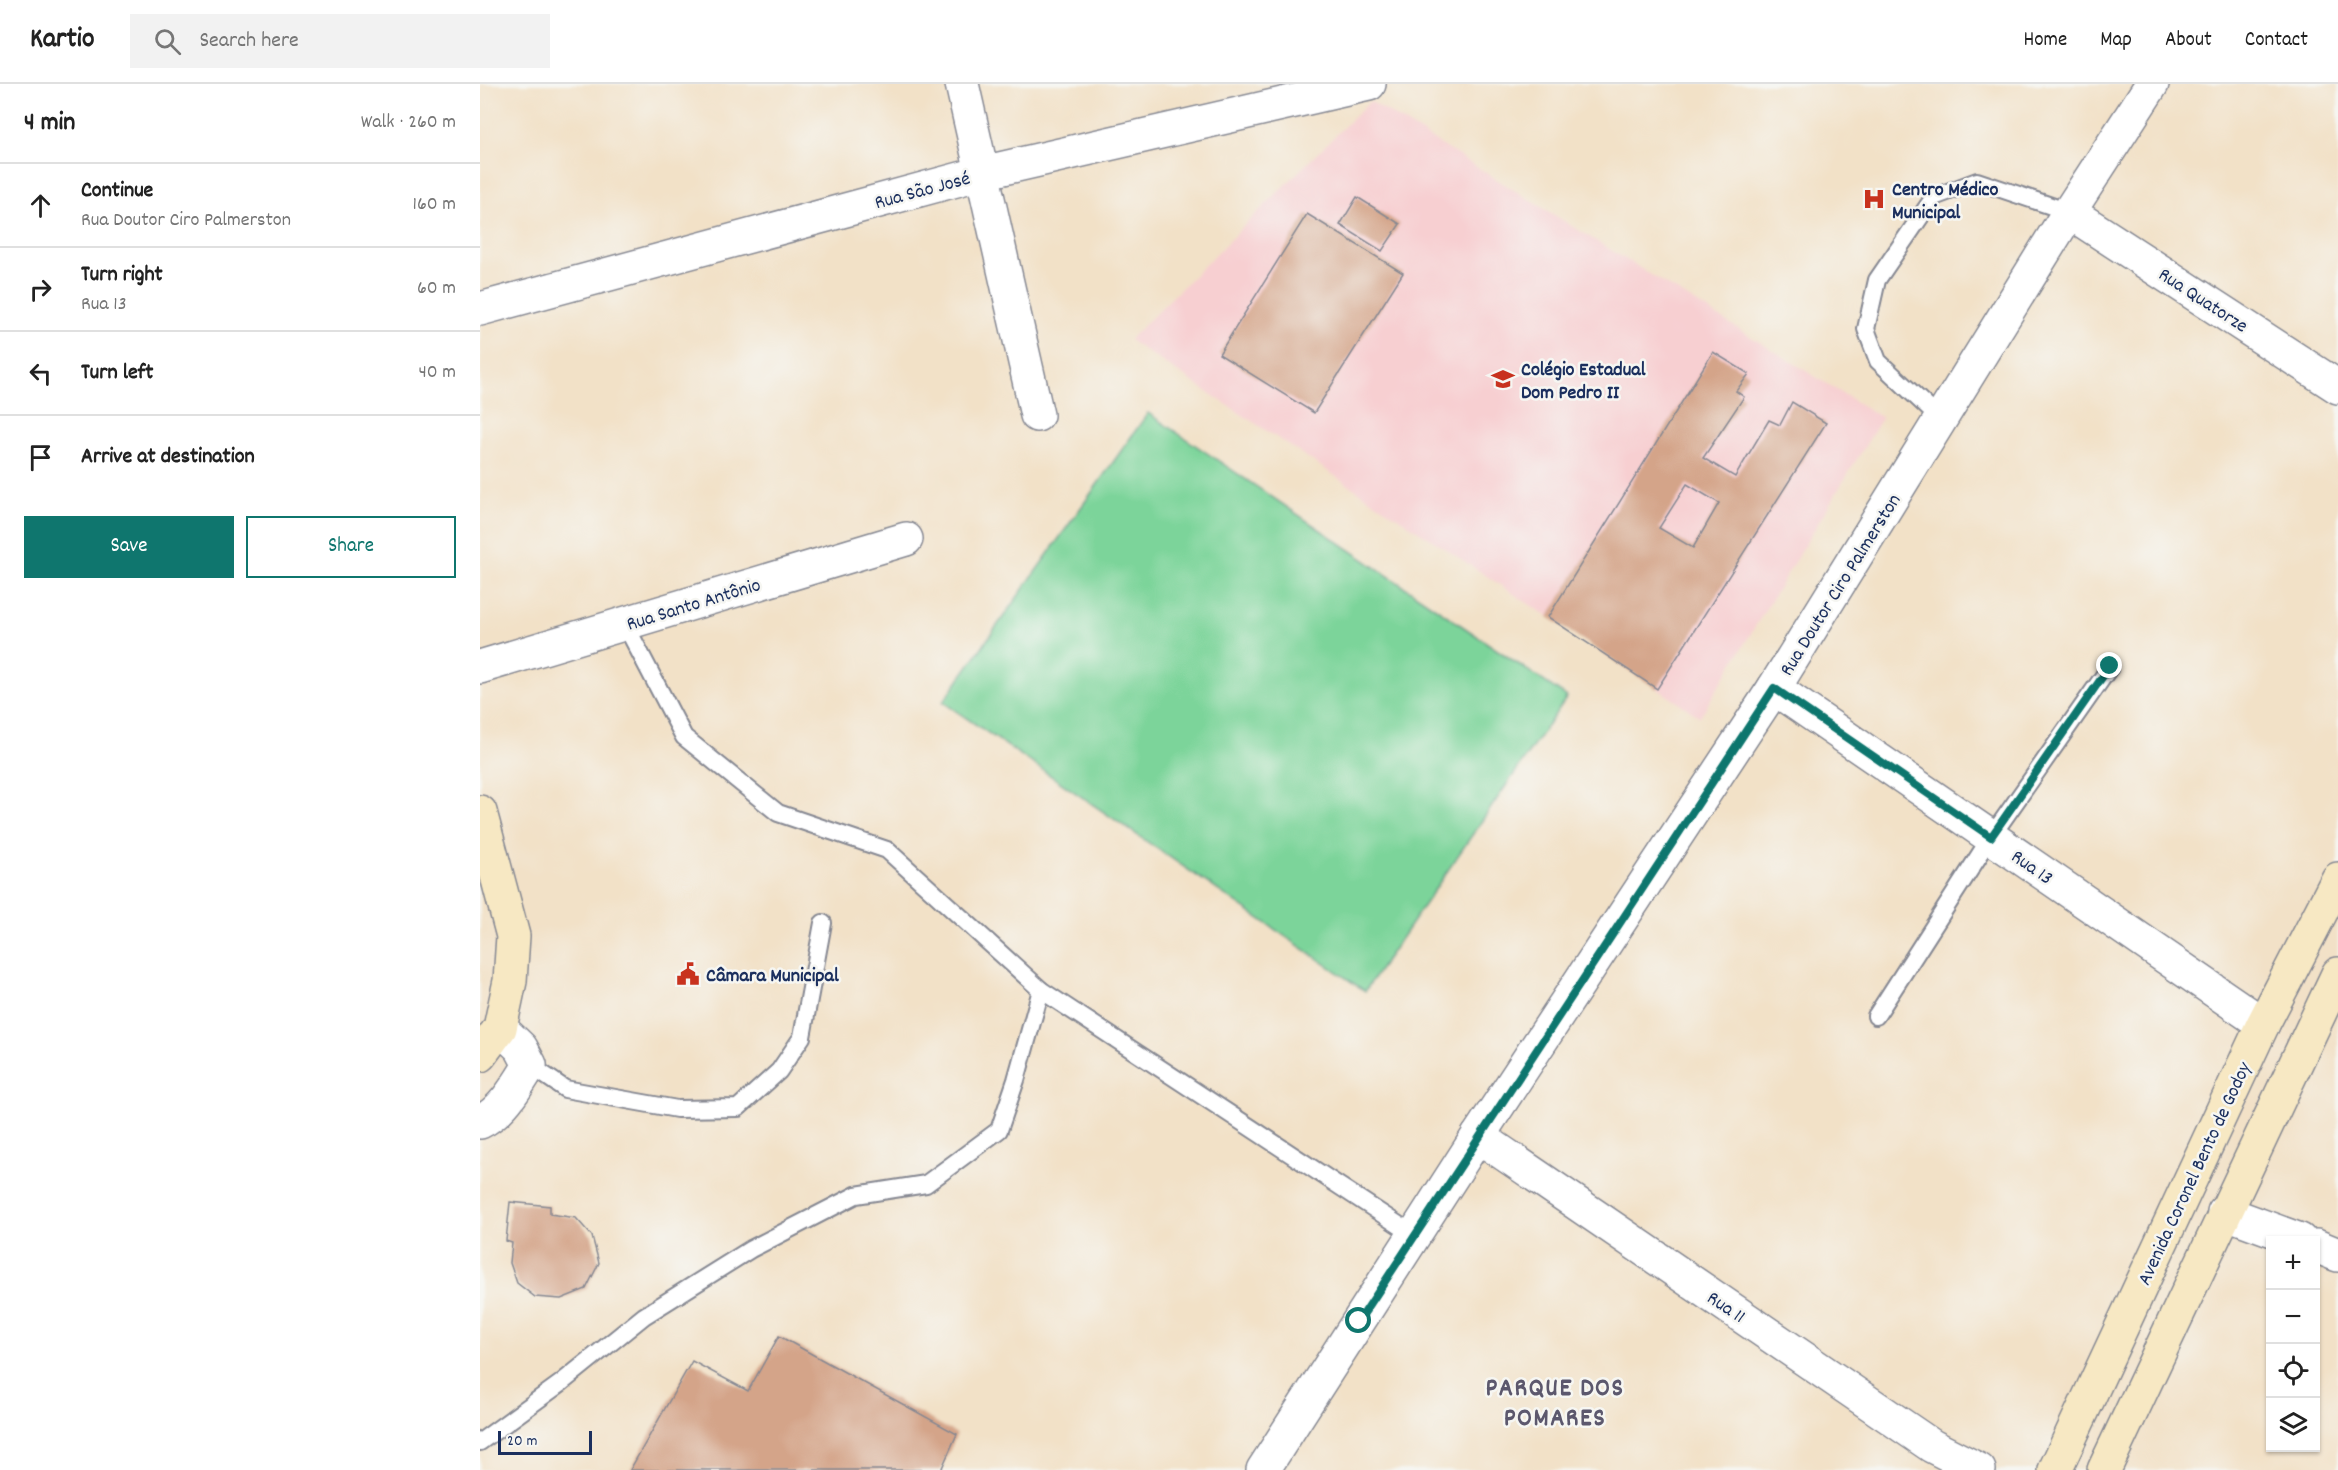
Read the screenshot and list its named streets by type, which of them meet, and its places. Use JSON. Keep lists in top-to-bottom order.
{
  "streets": {
    "main road": ["Avenida Coronel Bento de Godoy"],
    "street": [
      "Rua São José",
      "Rua Quatorze",
      "Rua Doutor Ciro Palmerston",
      "Rua Santo Antônio",
      "Rua 13",
      "Rua 11"
    ]
  },
  "crossings": [
    ["Rua Quatorze", "Rua Doutor Ciro Palmerston"],
    ["Rua Doutor Ciro Palmerston", "Rua 13"],
    ["Rua Doutor Ciro Palmerston", "Rua 11"],
    ["Rua 13", "Avenida Coronel Bento de Godoy"]
  ],
  "districts": ["PARQUE DOS POMARES"],
  "places": {
    "hospital": ["Centro Médico Municipal"],
    "school or university": ["Colégio Estadual Dom Pedro II"],
    "public building": ["Câmara Municipal"]
  },
  "scale_bar": "20 m",
  "page": {
    "header": "Kartio",
    "search": "Search here",
    "nav": [
      "Home",
      "Map",
      "About",
      "Contact"
    ],
    "heading": ["4 min", "Walk · 260 m"],
    "list": [
      ["Continue", "Rua Doutor Ciro Palmerston", "160 m"],
      ["Turn right", "Rua 13", "60 m"],
      ["Turn left", "40 m"],
      "Arrive at destination"
    ],
    "buttons": ["Save", "Share"],
    "map_buttons": ["+", "−"],
    "scale": "20 m"
  }
}
